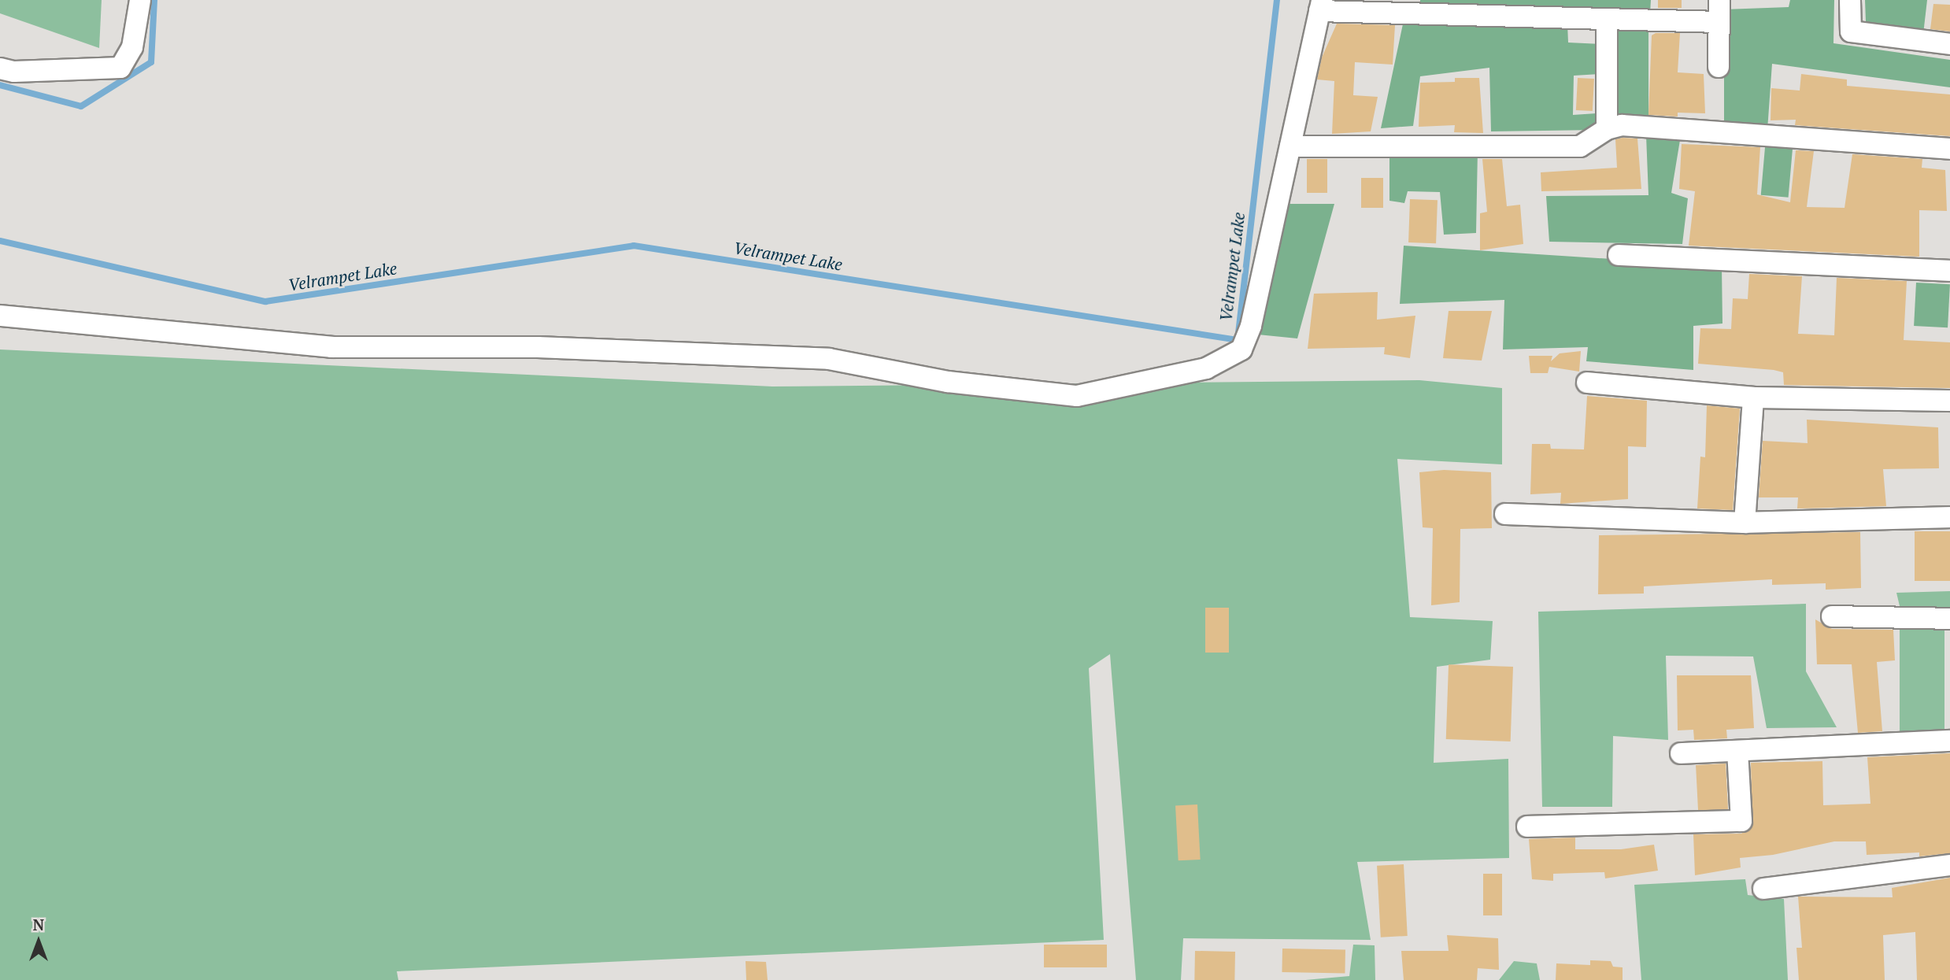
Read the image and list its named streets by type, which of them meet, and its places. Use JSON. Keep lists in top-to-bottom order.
{
  "water": ["Velrampet Lake"],
  "north": "top"
}
